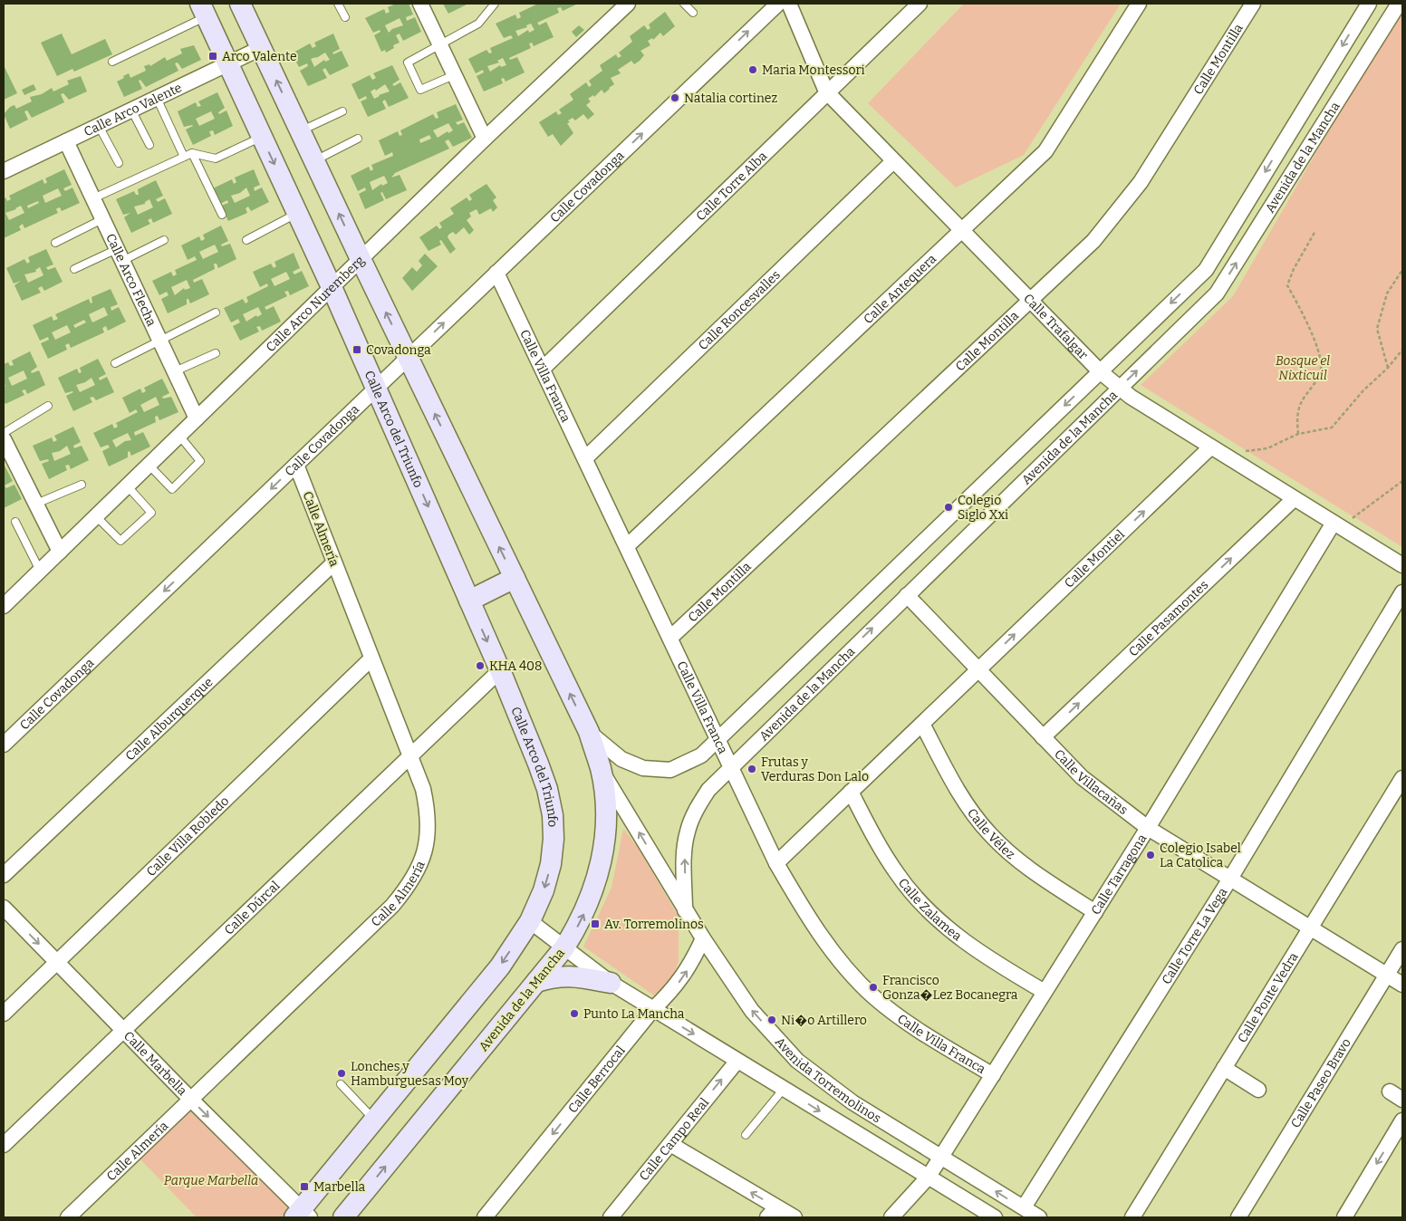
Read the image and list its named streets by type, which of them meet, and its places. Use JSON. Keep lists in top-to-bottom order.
{
  "streets": {
    "street": [
      "Calle Montilla",
      "Calle Arco Valente",
      "Avenida de la Mancha",
      "Calle Torre Alba",
      "Calle Covadonga",
      "Calle Arco Flecha",
      "Calle Antequera",
      "Calle Arco Nuremberg",
      "Calle Roncesvalles",
      "Calle Trafalgar",
      "Calle Villa Franca",
      "Calle Arco del Triunfo",
      "Calle Almería",
      "Calle Montiel",
      "Calle Pasamontes",
      "Calle Alburquerque",
      "Calle Villacañas",
      "Calle Vélez",
      "Calle Villa Robledo",
      "Calle Tarragona",
      "Calle Dúrcal",
      "Calle Zalamea",
      "Calle Torre La Vega",
      "Calle Ponte Vedra",
      "Calle Marbella",
      "Calle Berrocal",
      "Avenida Torremolinos",
      "Calle Paseo Bravo",
      "Calle Campo Real"
    ]
  },
  "crossings": [
    ["Calle Montilla", "Calle Trafalgar"],
    ["Calle Montilla", "Calle Villa Franca"],
    ["Calle Arco Valente", "Calle Arco Flecha"],
    ["Calle Arco Valente", "Calle Arco del Triunfo"],
    ["Avenida de la Mancha", "Calle Trafalgar"],
    ["Avenida de la Mancha", "Calle Villa Franca"],
    ["Avenida de la Mancha", "Calle Villacañas"],
    ["Avenida de la Mancha", "Avenida Torremolinos"],
    ["Calle Torre Alba", "Calle Trafalgar"],
    ["Calle Torre Alba", "Calle Villa Franca"],
    ["Calle Covadonga", "Calle Villa Franca"],
    ["Calle Covadonga", "Calle Arco del Triunfo"],
    ["Calle Covadonga", "Calle Almería"],
    ["Calle Arco Flecha", "Calle Arco Nuremberg"],
    ["Calle Antequera", "Calle Trafalgar"],
    ["Calle Antequera", "Calle Villa Franca"],
    ["Calle Arco Nuremberg", "Calle Arco del Triunfo"],
    ["Calle Roncesvalles", "Calle Trafalgar"],
    ["Calle Roncesvalles", "Calle Villa Franca"],
    ["Calle Trafalgar", "Calle Montiel"],
    ["Calle Trafalgar", "Calle Pasamontes"],
    ["Calle Trafalgar", "Calle Tarragona"],
    ["Calle Villa Franca", "Calle Montiel"],
    ["Calle Villa Franca", "Calle Tarragona"],
    ["Calle Arco del Triunfo", "Calle Dúrcal"],
    ["Calle Arco del Triunfo", "Avenida Torremolinos"],
    ["Calle Almería", "Calle Alburquerque"],
    ["Calle Almería", "Calle Villa Robledo"],
    ["Calle Almería", "Calle Dúrcal"],
    ["Calle Almería", "Calle Marbella"],
    ["Calle Montiel", "Calle Villacañas"],
    ["Calle Montiel", "Calle Vélez"],
    ["Calle Montiel", "Calle Zalamea"],
    ["Calle Pasamontes", "Calle Villacañas"],
    ["Calle Villacañas", "Calle Tarragona"],
    ["Calle Villacañas", "Calle Torre La Vega"],
    ["Calle Villacañas", "Calle Ponte Vedra"],
    ["Calle Villacañas", "Calle Paseo Bravo"],
    ["Calle Vélez", "Calle Tarragona"],
    ["Calle Villa Robledo", "Calle Marbella"],
    ["Calle Tarragona", "Calle Zalamea"],
    ["Calle Tarragona", "Avenida Torremolinos"],
    ["Calle Dúrcal", "Calle Marbella"],
    ["Calle Torre La Vega", "Avenida Torremolinos"],
    ["Calle Berrocal", "Avenida Torremolinos"],
    ["Avenida Torremolinos", "Calle Campo Real"]
  ],
  "one_way": [
    "Calle Montiel",
    "Calle Pasamontes",
    "Calle Marbella",
    "Calle Campo Real"
  ],
  "parks": ["Bosque el Nixticuil", "Parque Marbella"],
  "places": {
    "transit": [
      "Arco Valente",
      "Covadonga",
      "Av. Torremolinos",
      "Marbella"
    ],
    "other": [
      "Maria Montessori",
      "Natalia cortinez",
      "Colegio Siglo Xxi",
      "KHA 408",
      "Frutas y Verduras Don Lalo",
      "Colegio Isabel La Catolica",
      "Francisco Gonza�Lez Bocanegra",
      "Punto La Mancha",
      "Ni�o Artillero",
      "Lonches y Hamburguesas Moy"
    ]
  }
}
